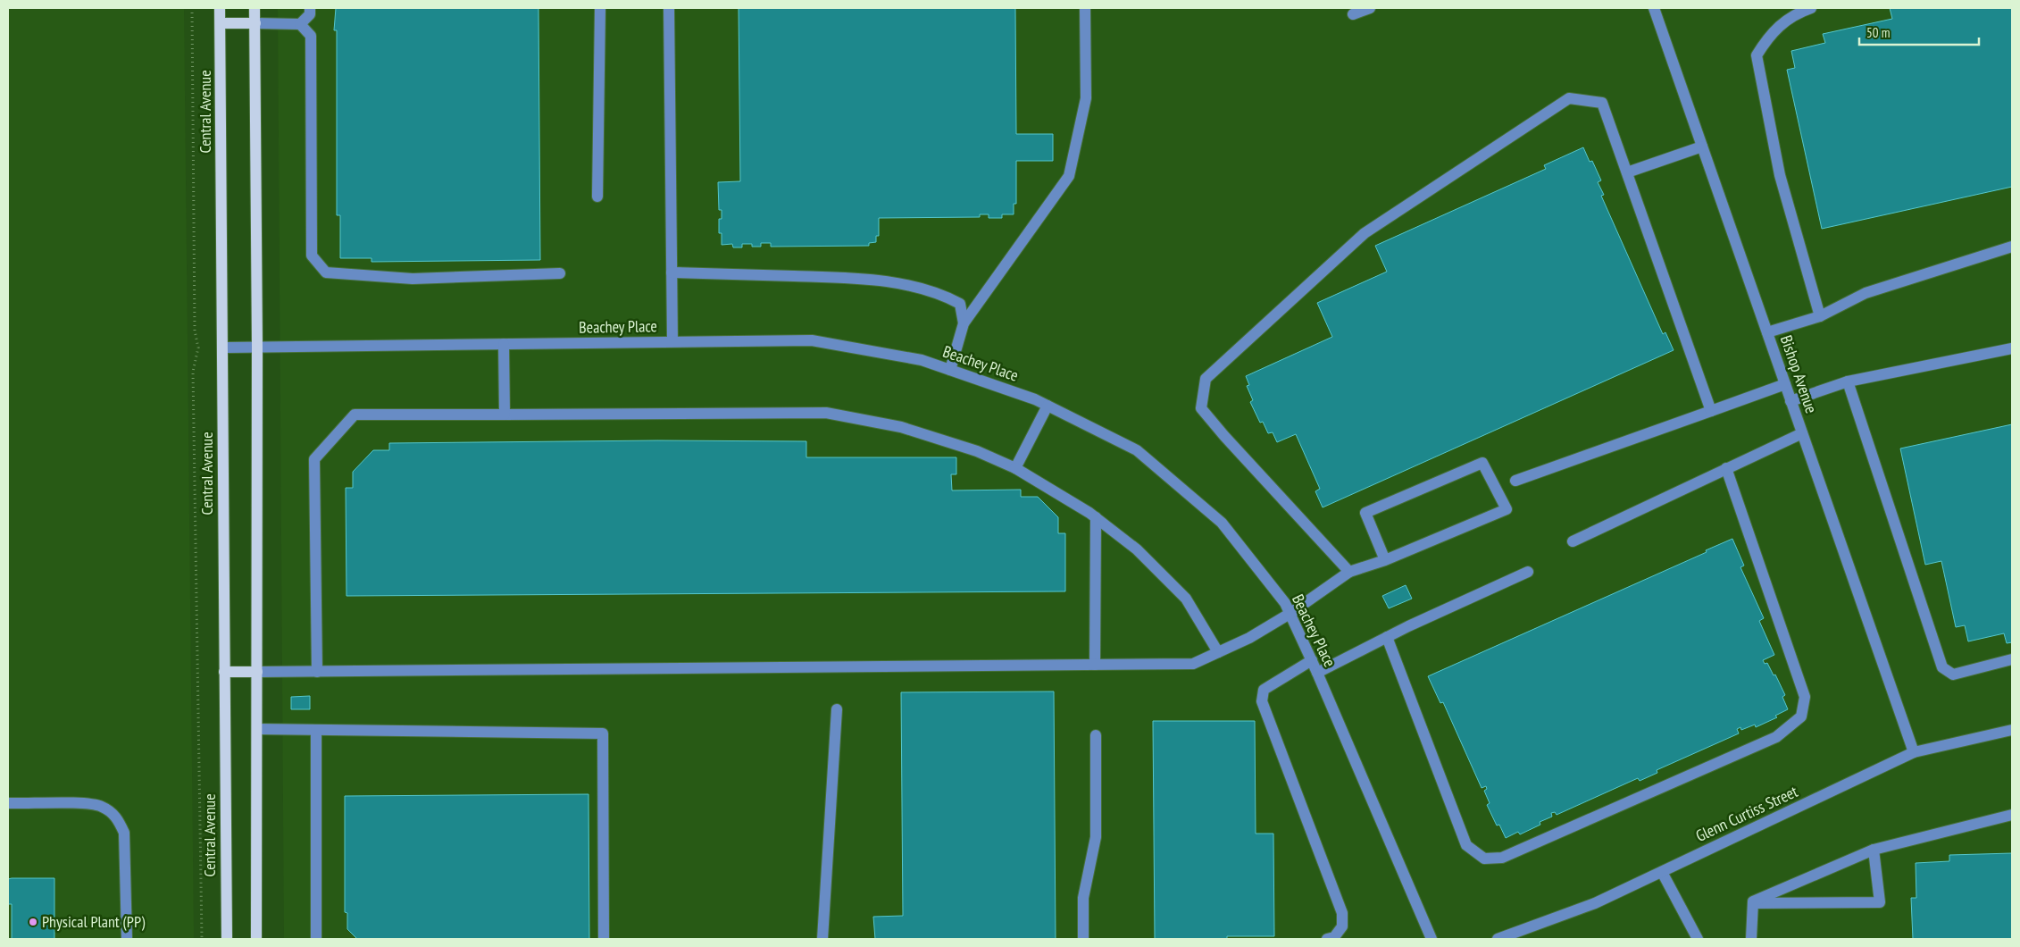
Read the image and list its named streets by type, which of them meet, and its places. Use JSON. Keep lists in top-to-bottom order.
{
  "streets": {
    "main road": ["Central Avenue"],
    "street": ["Beachey Place", "Bishop Avenue", "Glenn Curtiss Street"]
  },
  "crossings": [
    ["Central Avenue", "Beachey Place"],
    ["Bishop Avenue", "Glenn Curtiss Street"]
  ],
  "places": ["Physical Plant (PP)"],
  "scale_bar": "50 m"
}
